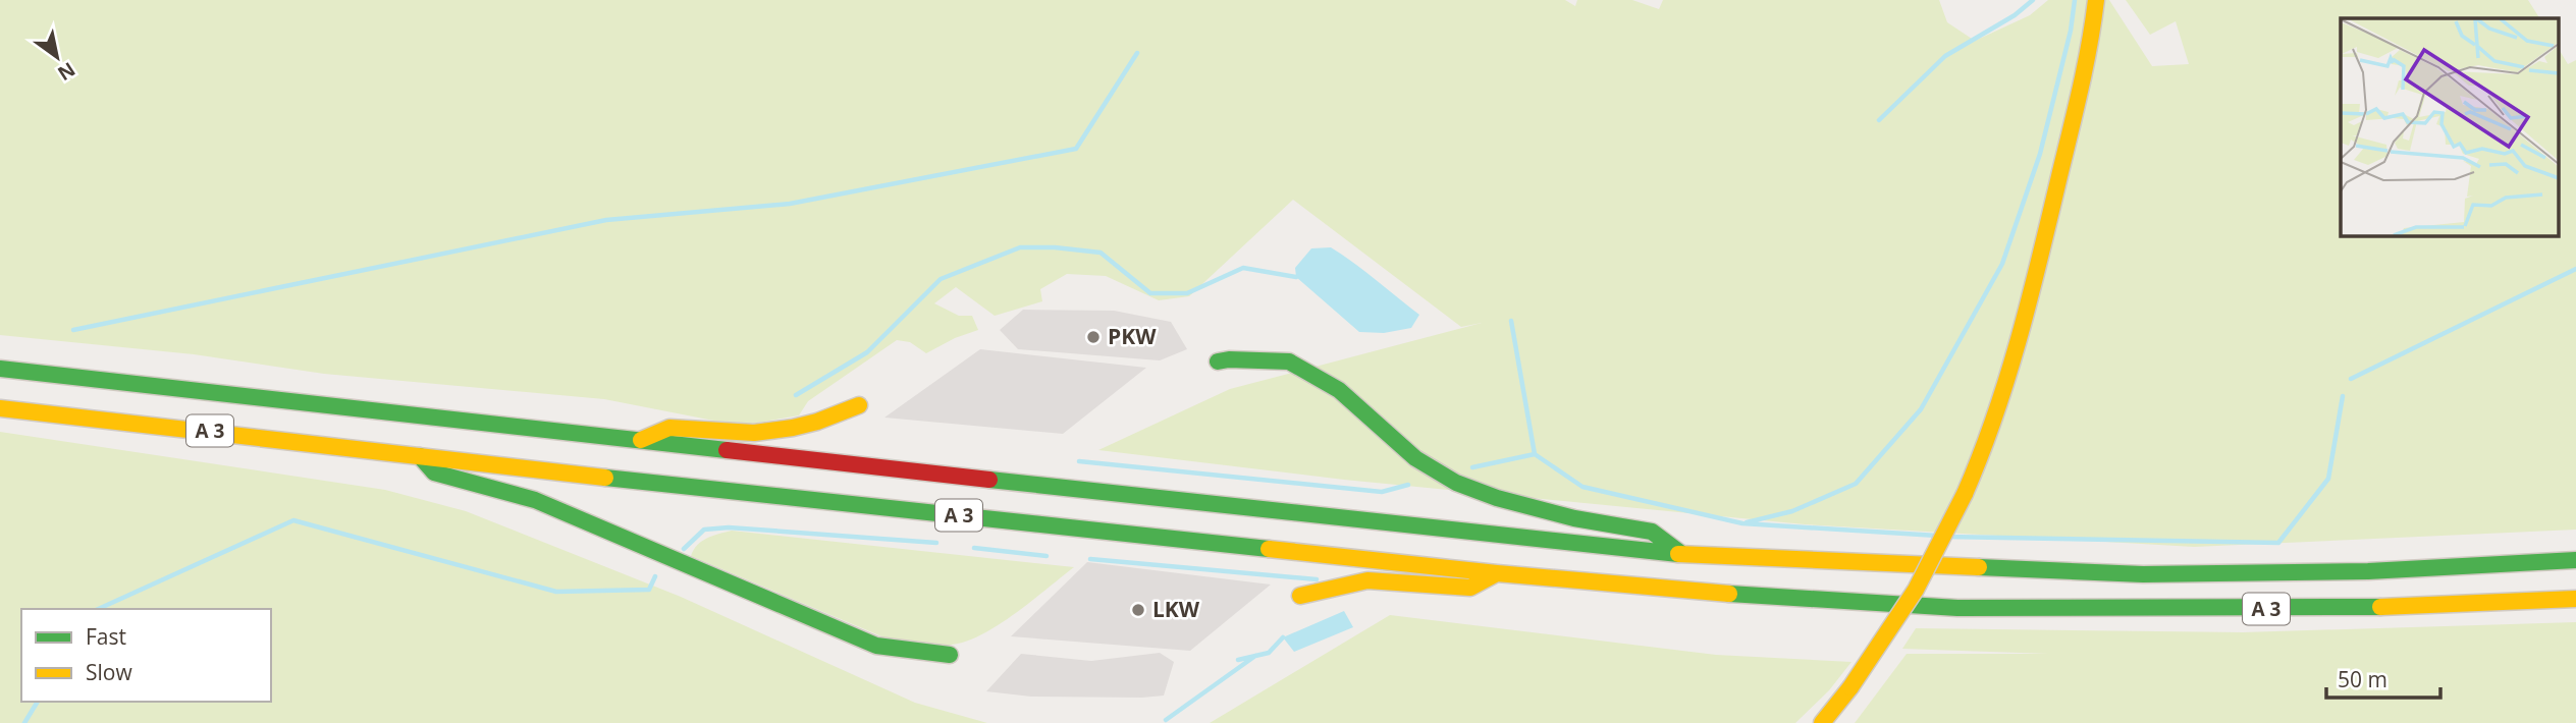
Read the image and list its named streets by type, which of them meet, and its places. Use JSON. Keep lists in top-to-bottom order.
{
  "streets": {
    "main road": ["A 3"]
  },
  "places": ["PKW", "LKW"],
  "legend": ["Fast", "Slow"],
  "scale_bar": "50 m",
  "north": "bottom right"
}
